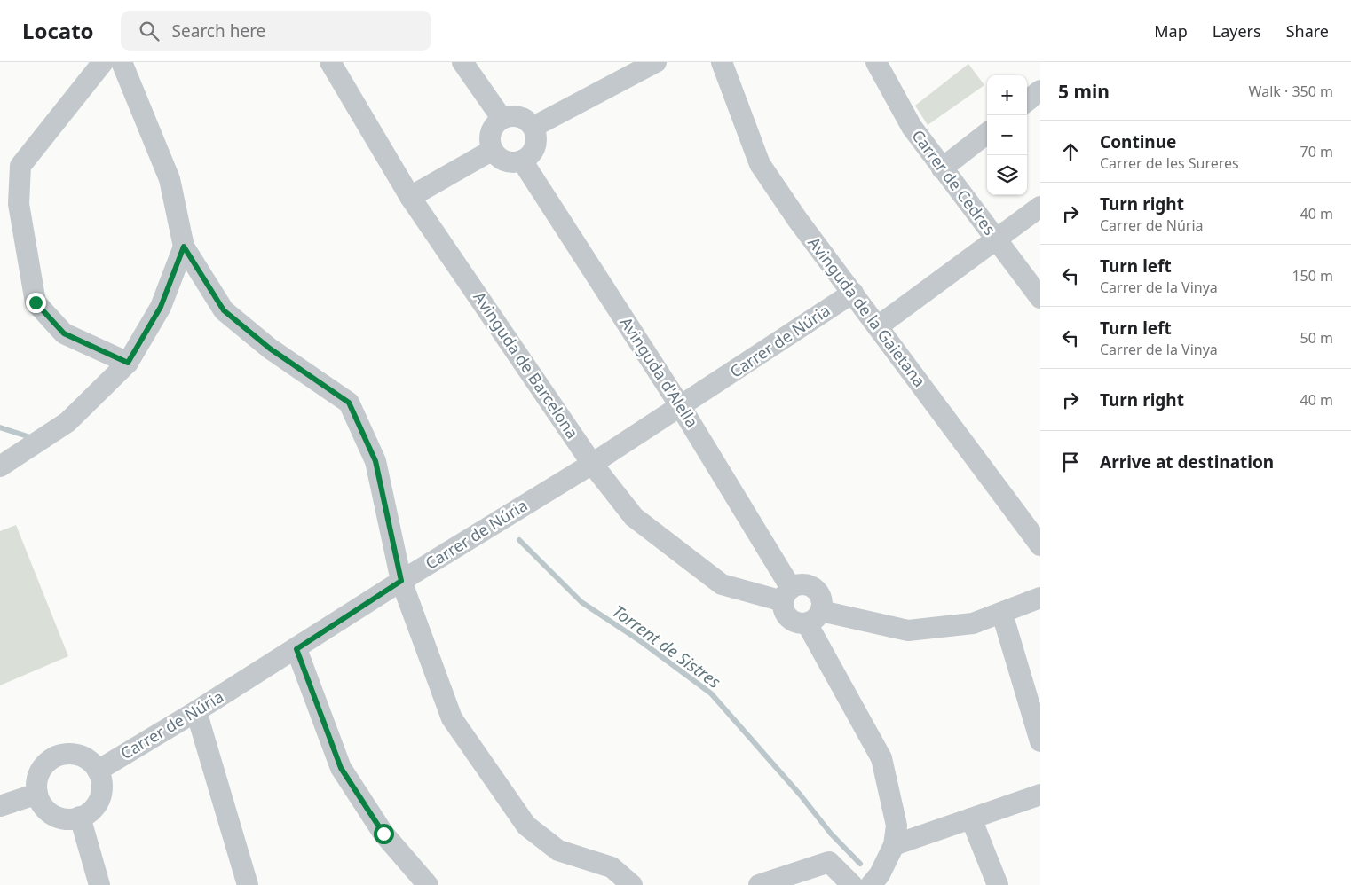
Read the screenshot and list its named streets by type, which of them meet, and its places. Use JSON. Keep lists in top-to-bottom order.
{
  "streets": {
    "street": [
      "Carrer de Cedres",
      "Avinguda de la Gaietana",
      "Carrer de Núria",
      "Avinguda de Barcelona",
      "Avinguda d'Alella"
    ]
  },
  "crossings": [
    ["Avinguda de la Gaietana", "Carrer de Núria"],
    ["Carrer de Núria", "Avinguda de Barcelona"],
    ["Carrer de Núria", "Avinguda d'Alella"],
    ["Avinguda de Barcelona", "Avinguda d'Alella"]
  ],
  "water": ["Torrent de Sistres"],
  "page": {
    "header": "Locato",
    "search": "Search here",
    "nav": ["Map", "Layers", "Share"],
    "heading": ["5 min", "Walk · 350 m"],
    "map_buttons": ["+", "−"],
    "list": [
      ["Continue", "Carrer de les Sureres", "70 m"],
      ["Turn right", "Carrer de Núria", "40 m"],
      ["Turn left", "Carrer de la Vinya", "150 m"],
      ["Turn left", "Carrer de la Vinya", "50 m"],
      ["Turn right", "40 m"],
      "Arrive at destination"
    ]
  }
}
